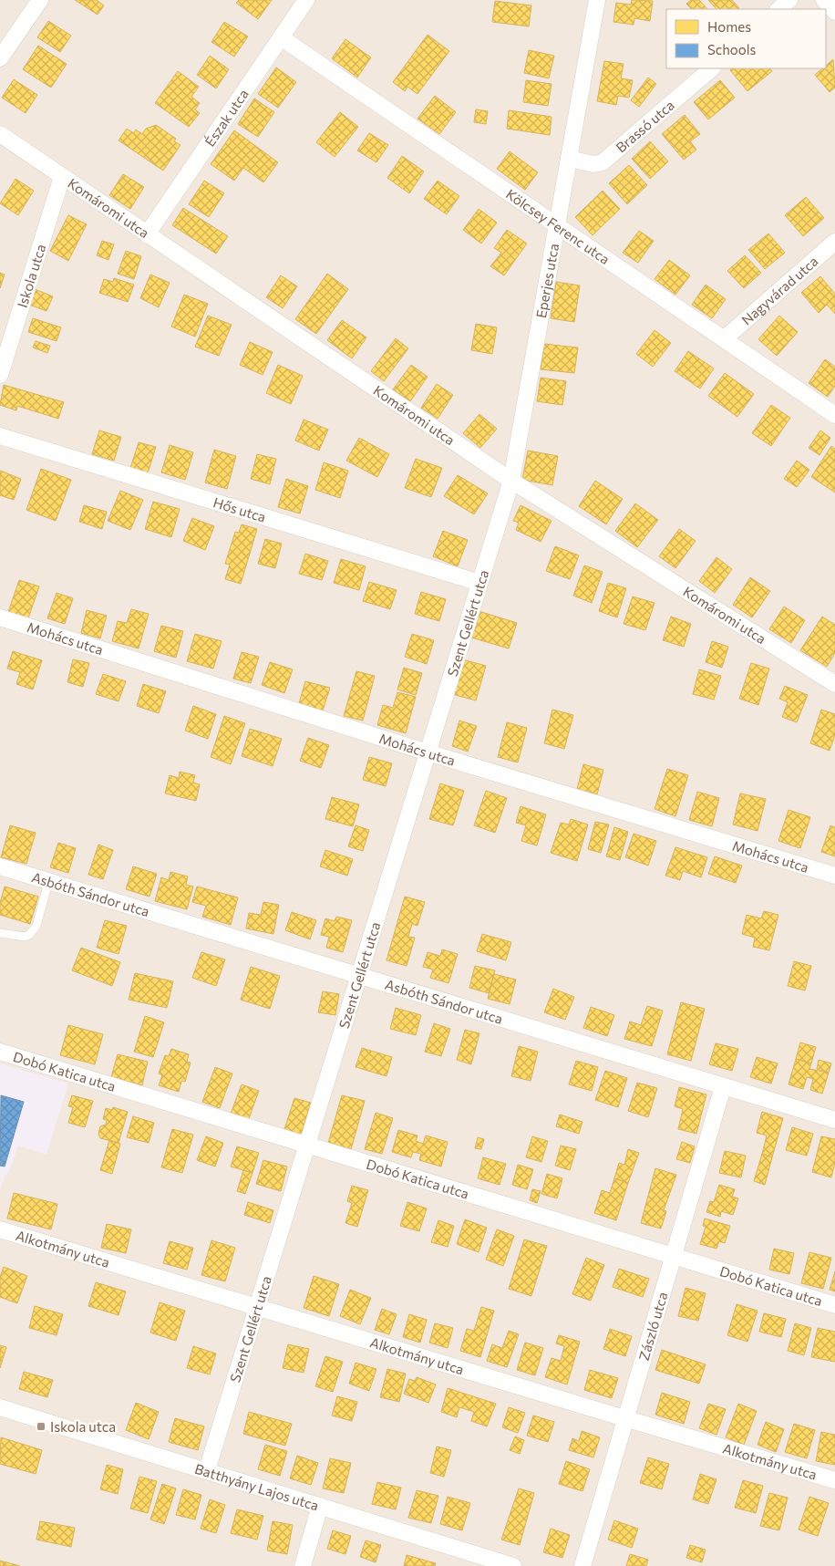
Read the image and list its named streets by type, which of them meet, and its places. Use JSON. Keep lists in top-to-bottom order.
{
  "streets": {
    "street": [
      "Észak utca",
      "Brassó utca",
      "Komáromi utca",
      "Kölcsey Ferenc utca",
      "Iskola utca",
      "Eperjes utca",
      "Nagyvárad utca",
      "Hős utca",
      "Szent Gellért utca",
      "Mohács utca",
      "Asbóth Sándor utca",
      "Dobó Katica utca",
      "Alkotmány utca",
      "Zászló utca",
      "Batthyány Lajos utca"
    ]
  },
  "crossings": [
    ["Észak utca", "Komáromi utca"],
    ["Észak utca", "Kölcsey Ferenc utca"],
    ["Brassó utca", "Eperjes utca"],
    ["Komáromi utca", "Iskola utca"],
    ["Komáromi utca", "Eperjes utca"],
    ["Komáromi utca", "Szent Gellért utca"],
    ["Kölcsey Ferenc utca", "Eperjes utca"],
    ["Kölcsey Ferenc utca", "Nagyvárad utca"],
    ["Eperjes utca", "Szent Gellért utca"],
    ["Hős utca", "Szent Gellért utca"],
    ["Szent Gellért utca", "Mohács utca"],
    ["Szent Gellért utca", "Asbóth Sándor utca"],
    ["Szent Gellért utca", "Dobó Katica utca"],
    ["Szent Gellért utca", "Alkotmány utca"],
    ["Szent Gellért utca", "Batthyány Lajos utca"],
    ["Asbóth Sándor utca", "Zászló utca"],
    ["Dobó Katica utca", "Zászló utca"],
    ["Alkotmány utca", "Zászló utca"]
  ],
  "places": {
    "transit": ["Iskola utca"]
  },
  "legend": ["Homes", "Schools"]
}
